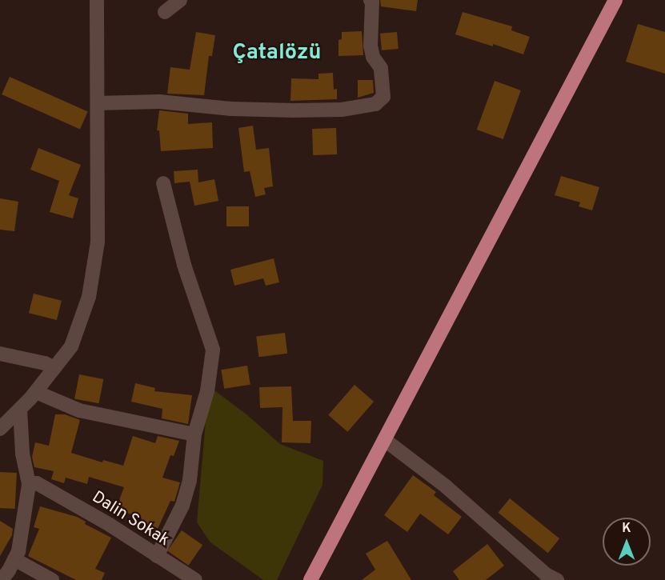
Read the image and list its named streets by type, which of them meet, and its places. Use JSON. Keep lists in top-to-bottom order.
{
  "streets": {
    "street": ["Dalin Sokak"]
  },
  "districts": ["Çatalözü"],
  "north": "top"
}
